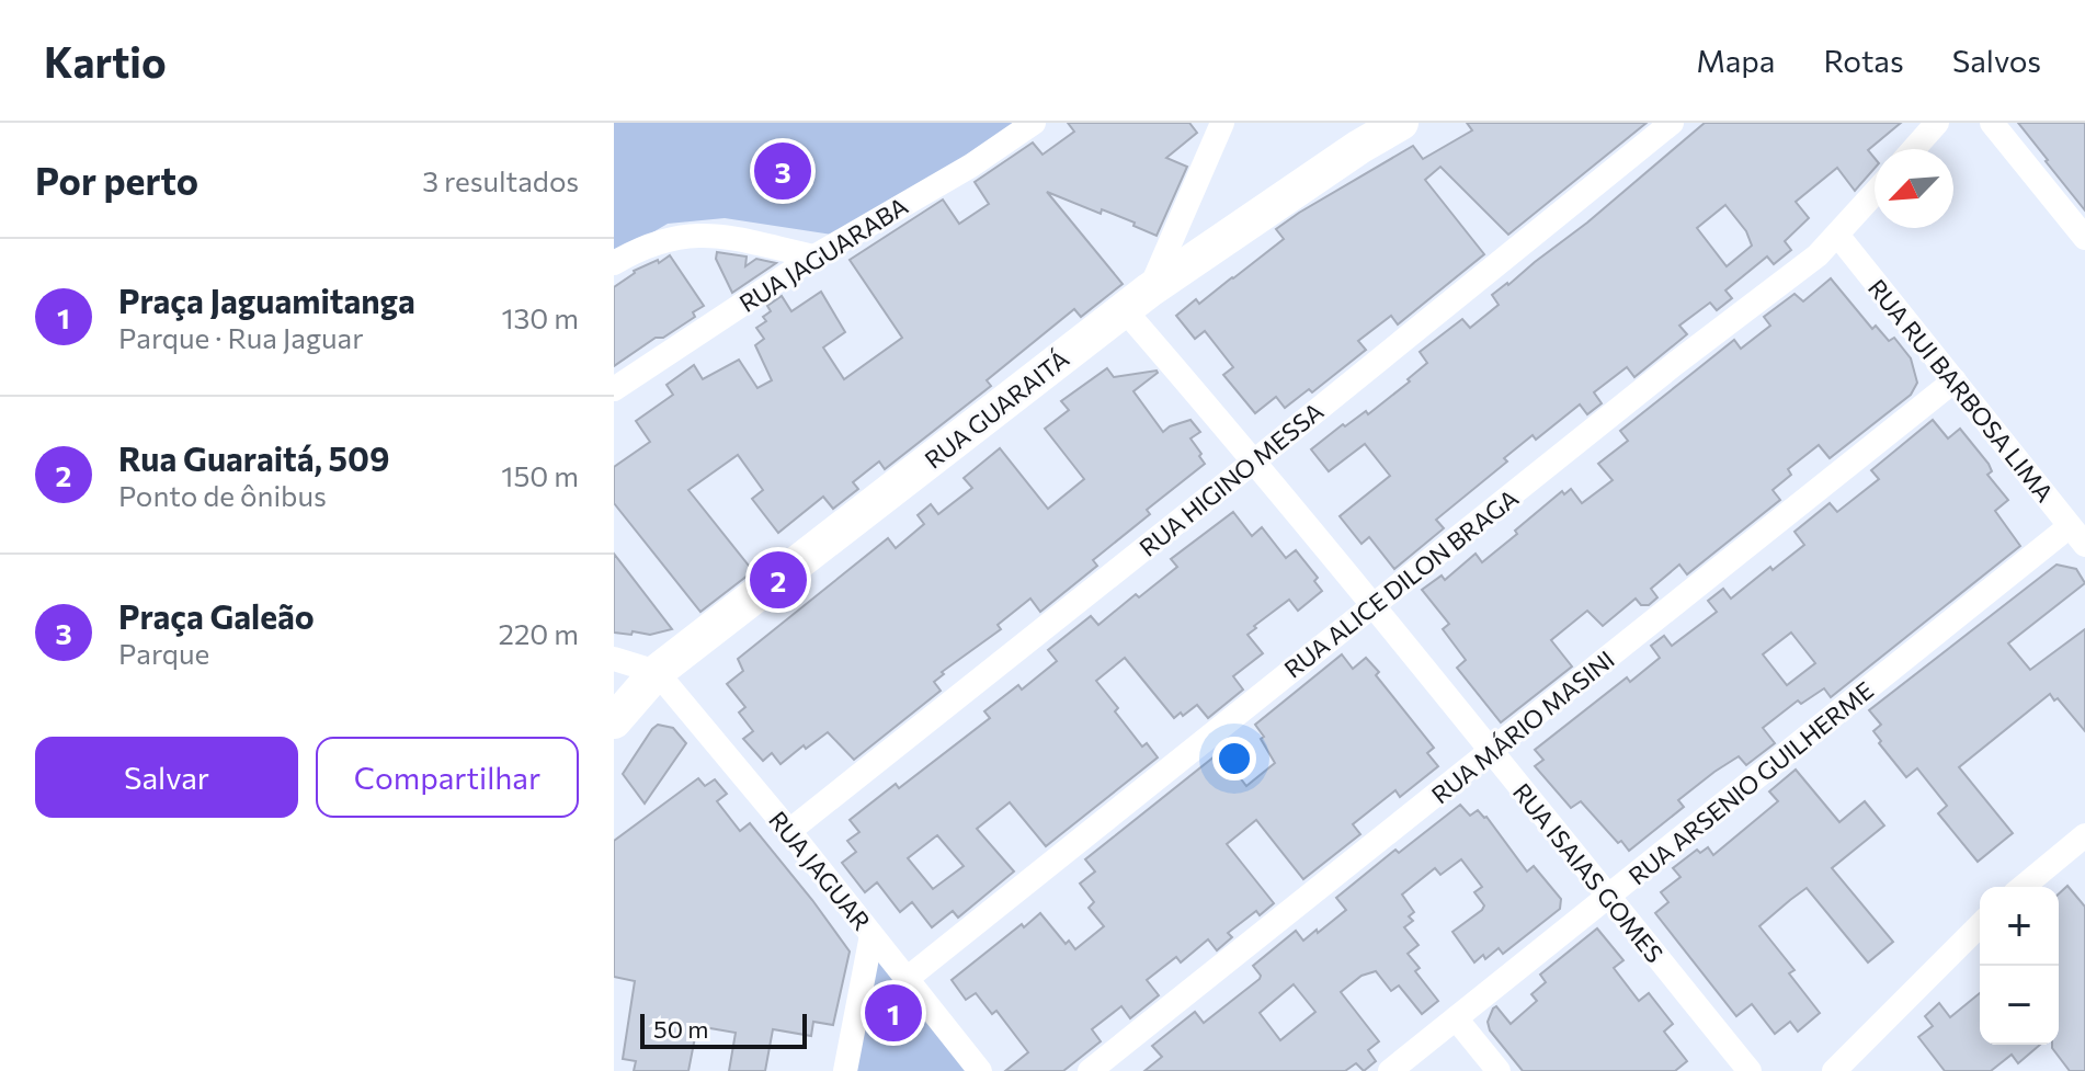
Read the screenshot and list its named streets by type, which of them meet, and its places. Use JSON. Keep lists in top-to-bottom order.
{
  "streets": {
    "street": [
      "RUA JAGUARABA",
      "RUA RUI BARBOSA LIMA",
      "RUA GUARAITÁ",
      "RUA HIGINO MESSA",
      "RUA ALICE DILON BRAGA",
      "RUA MÁRIO MASINI",
      "RUA ARSENIO GUILHERME",
      "RUA JAGUAR",
      "RUA ISAIAS GOMES"
    ]
  },
  "crossings": [
    ["RUA RUI BARBOSA LIMA", "RUA ALICE DILON BRAGA"],
    ["RUA RUI BARBOSA LIMA", "RUA MÁRIO MASINI"],
    ["RUA RUI BARBOSA LIMA", "RUA ARSENIO GUILHERME"],
    ["RUA GUARAITÁ", "RUA JAGUAR"],
    ["RUA GUARAITÁ", "RUA ISAIAS GOMES"],
    ["RUA HIGINO MESSA", "RUA JAGUAR"],
    ["RUA HIGINO MESSA", "RUA ISAIAS GOMES"],
    ["RUA ALICE DILON BRAGA", "RUA JAGUAR"],
    ["RUA ALICE DILON BRAGA", "RUA ISAIAS GOMES"],
    ["RUA MÁRIO MASINI", "RUA ISAIAS GOMES"],
    ["RUA ARSENIO GUILHERME", "RUA ISAIAS GOMES"]
  ],
  "scale_bar": "50 m",
  "north": "bottom left",
  "page": {
    "header": "Kartio",
    "nav": ["Mapa", "Rotas", "Salvos"],
    "heading": ["Por perto", "3 resultados"],
    "pins": ["3", "2", "1"],
    "list": [
      {
        "mark": "1",
        "name": "Praça Jaguamitanga",
        "note": "Parque · Rua Jaguar",
        "value": "130 m"
      },
      {
        "mark": "2",
        "name": "Rua Guaraitá, 509",
        "note": "Ponto de ônibus",
        "value": "150 m"
      },
      {
        "mark": "3",
        "name": "Praça Galeão",
        "note": "Parque",
        "value": "220 m"
      }
    ],
    "buttons": ["Salvar", "Compartilhar"],
    "map_buttons": ["+", "−"],
    "scale": "50 m"
  }
}
